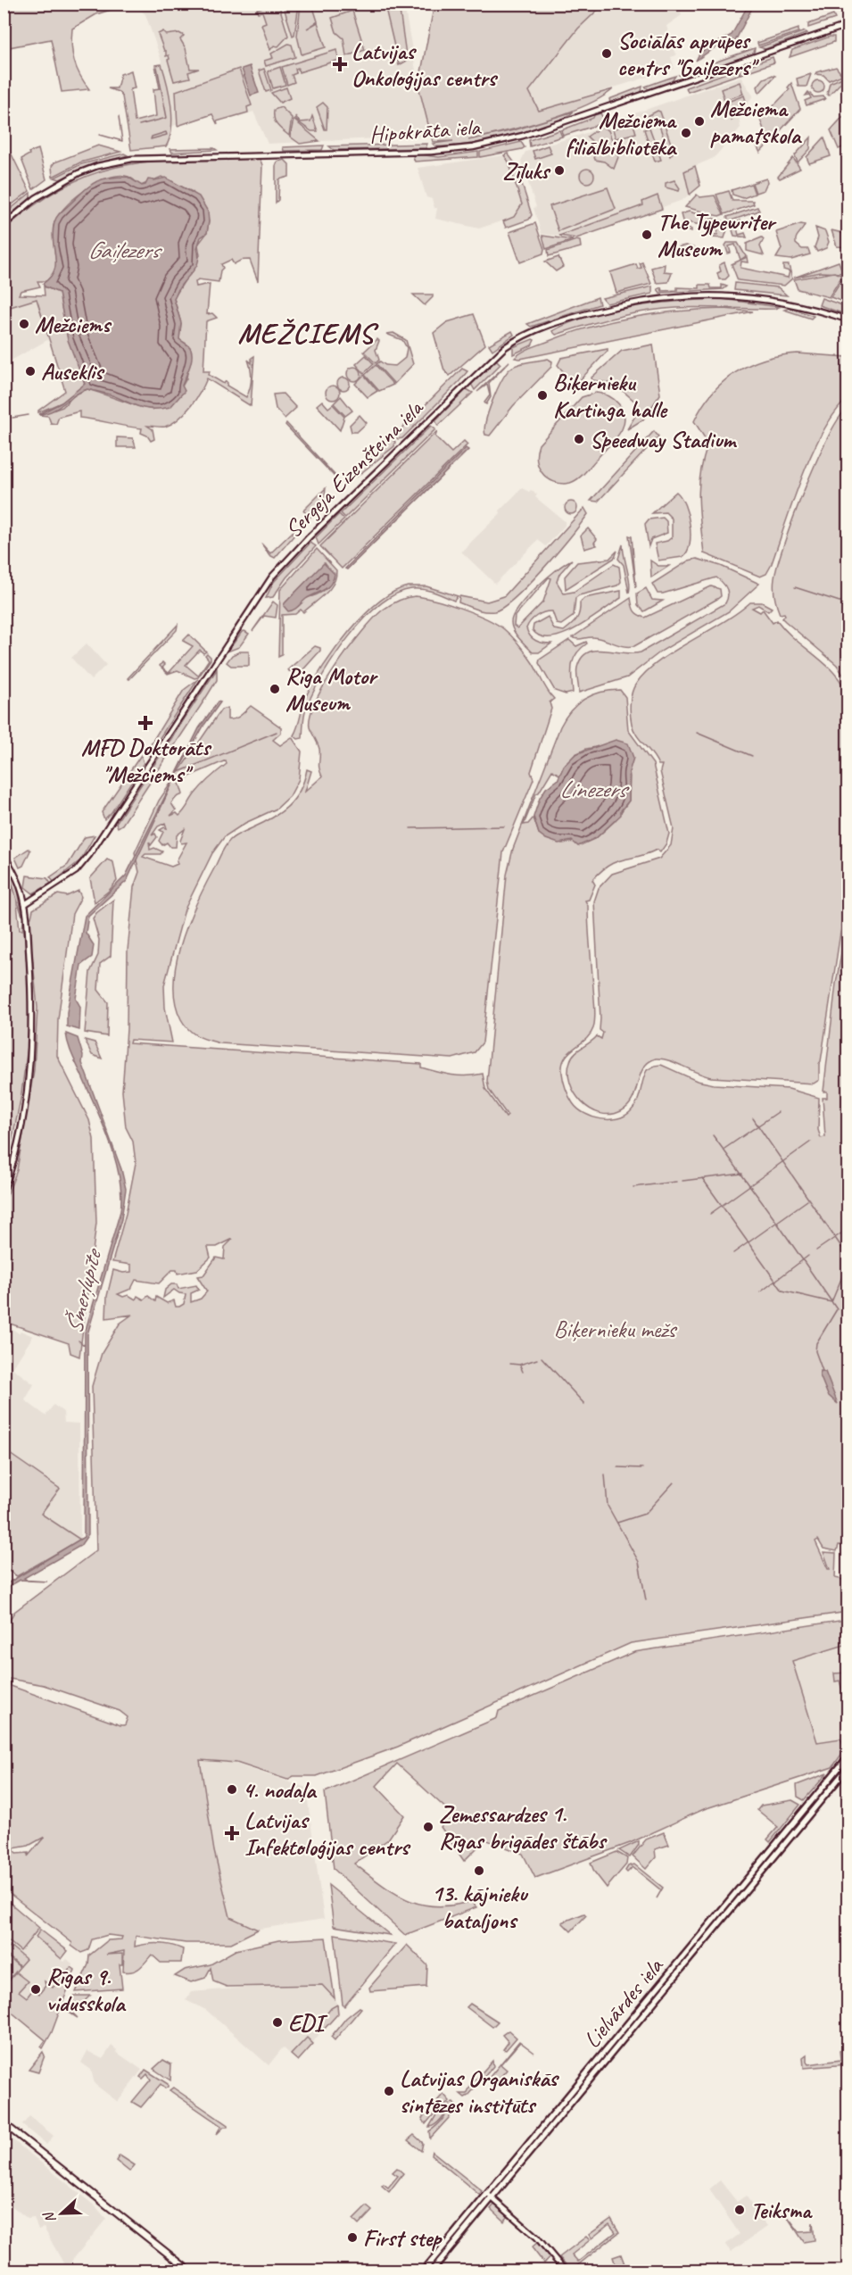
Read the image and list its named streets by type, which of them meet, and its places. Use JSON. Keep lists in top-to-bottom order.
{
  "streets": {
    "main road": ["Lielvārdes iela"],
    "street": ["Hipokrāta iela", "Sergeja Eizenšteina iela"]
  },
  "districts": ["MEŽCIEMS"],
  "water": ["Gaiļezers", "Linezers", "Šmerļupīte"],
  "parks": ["Biķernieku mežs"],
  "places": {
    "other": [
      "Sociālās aprūpes centrs \"Gaiļezers\"",
      "Mežciema pamatskola",
      "Mežciema filiālbibliotēka",
      "Zīļuks",
      "The Typewriter Museum",
      "Mežciems",
      "Auseklis",
      "Biķernieku Kartinga halle",
      "Speedway Stadium",
      "Riga Motor Museum",
      "4. nodaļa",
      "Zemessardzes 1. Rīgas brigādes štābs",
      "13. kājnieku bataljons",
      "Rīgas 9. vidusskola",
      "EDI",
      "Latvijas Organiskās sintēzes institūts",
      "Teiksma",
      "First step"
    ],
    "health": ["Latvijas Onkoloģijas centrs", "MFD Doktorāts \"Mežciems\"", "Latvijas Infektoloģijas centrs"]
  },
  "north": "left"
}
